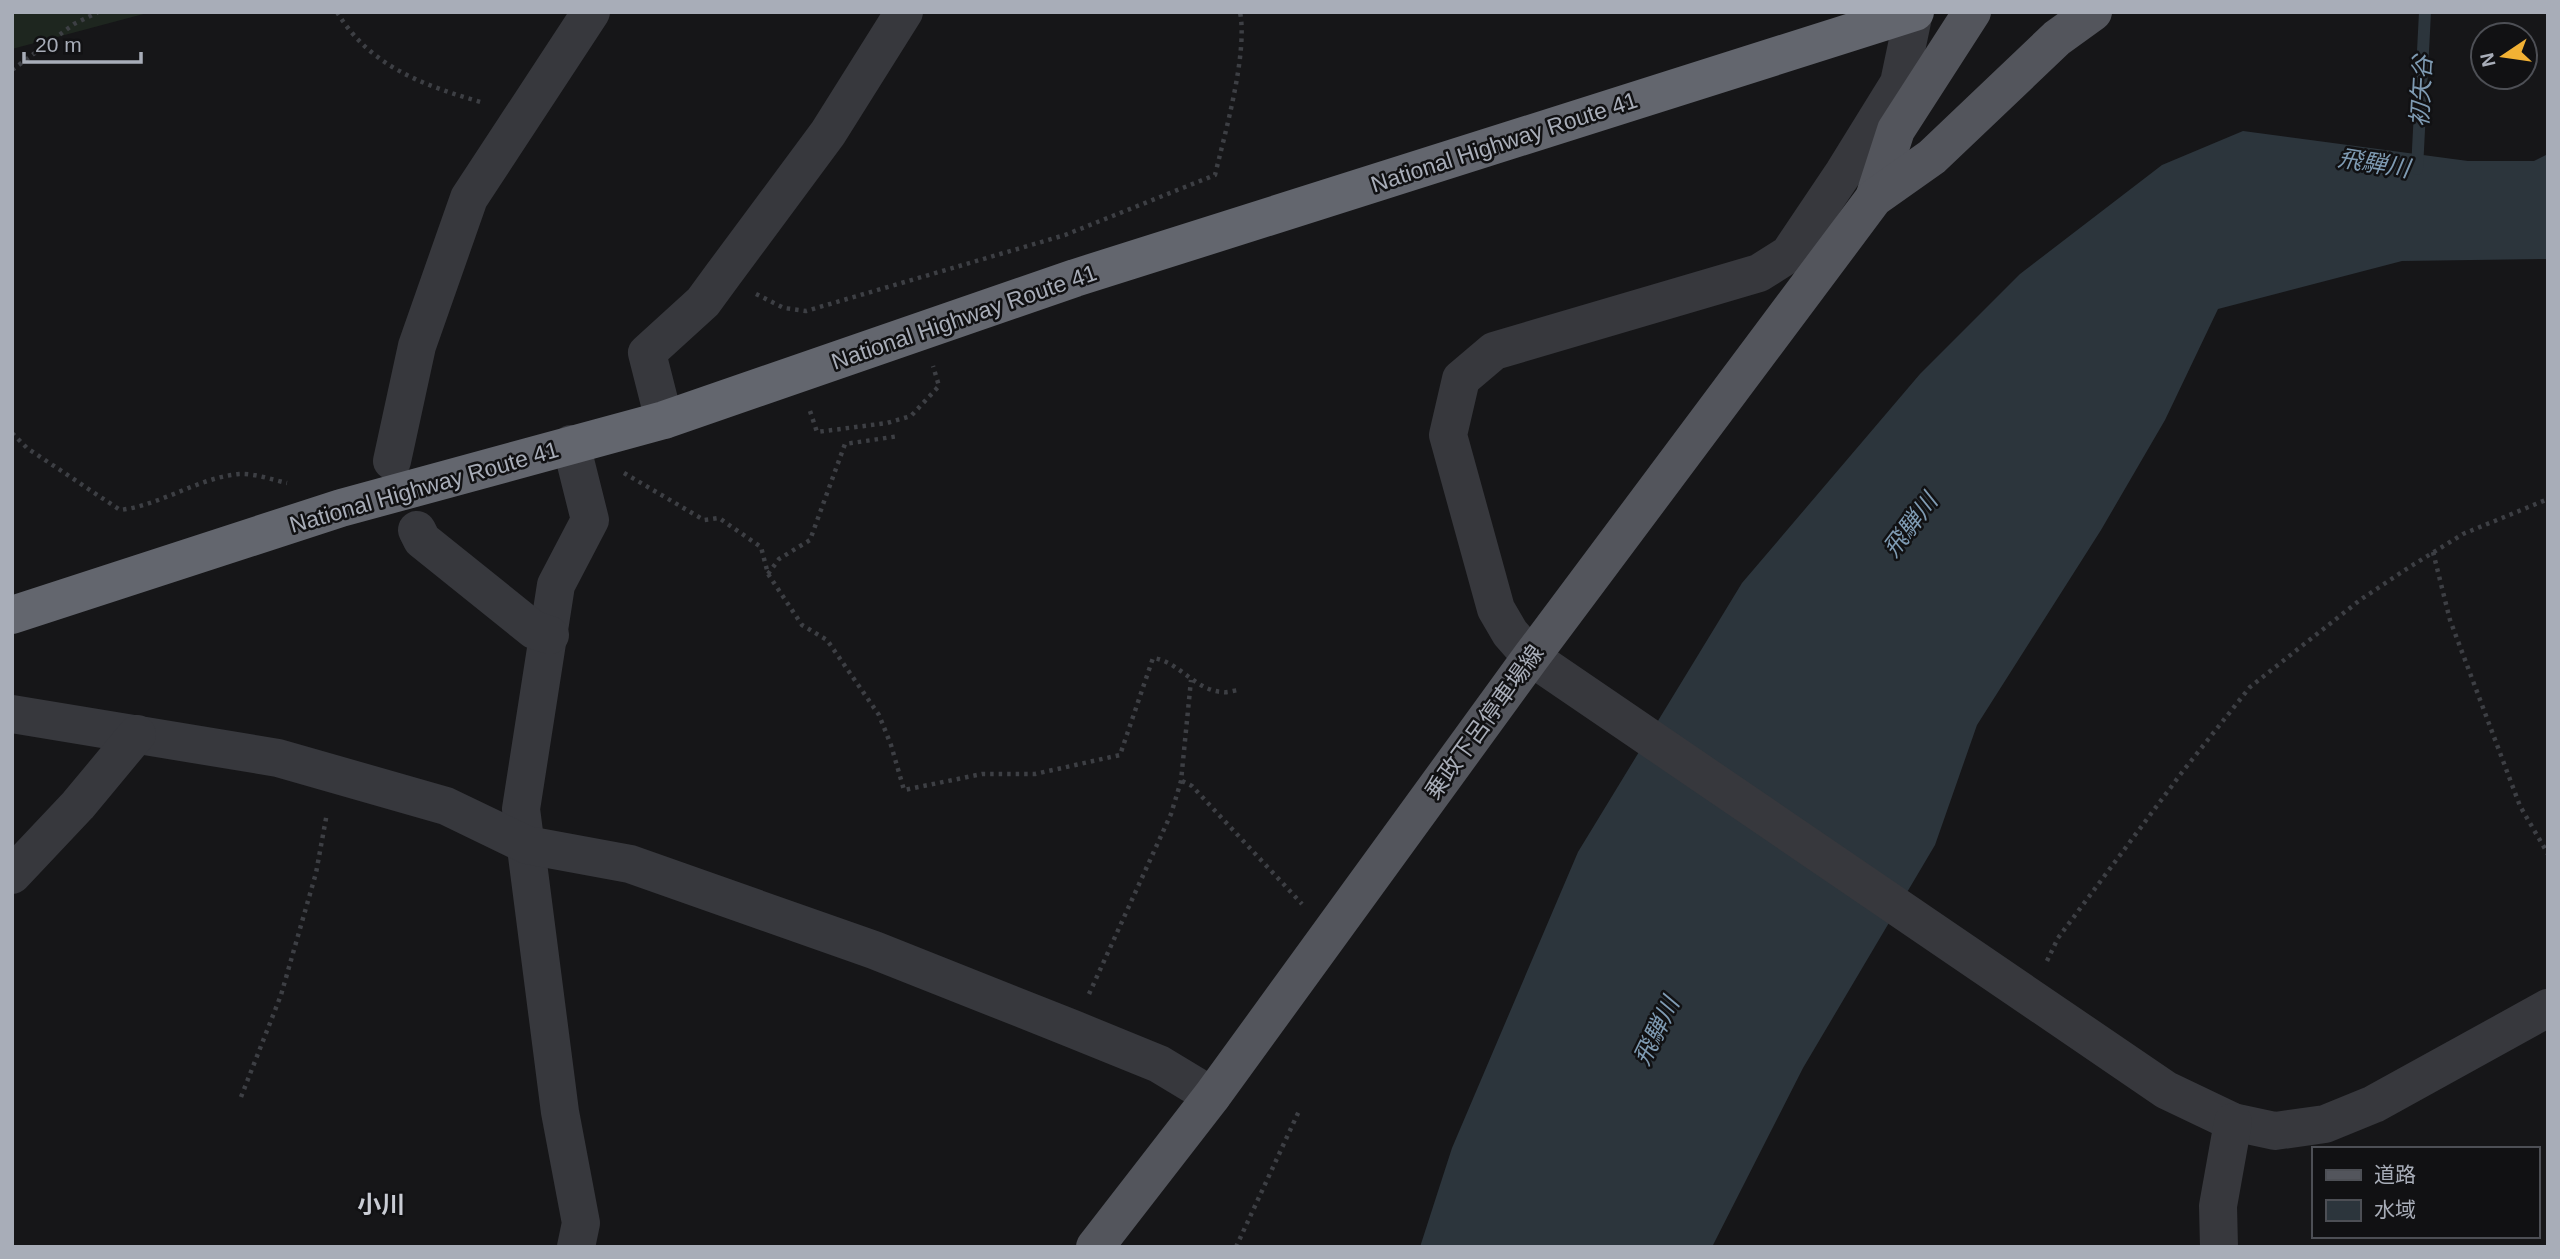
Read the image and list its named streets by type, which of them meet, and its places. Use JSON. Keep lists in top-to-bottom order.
{
  "streets": {
    "highway": ["National Highway Route 41"],
    "main road": ["乗政下呂停車場線"]
  },
  "districts": ["小川"],
  "water": ["初矢谷", "飛騨川"],
  "legend": ["道路", "水域"],
  "scale_bar": "20 m",
  "north": "left"
}
